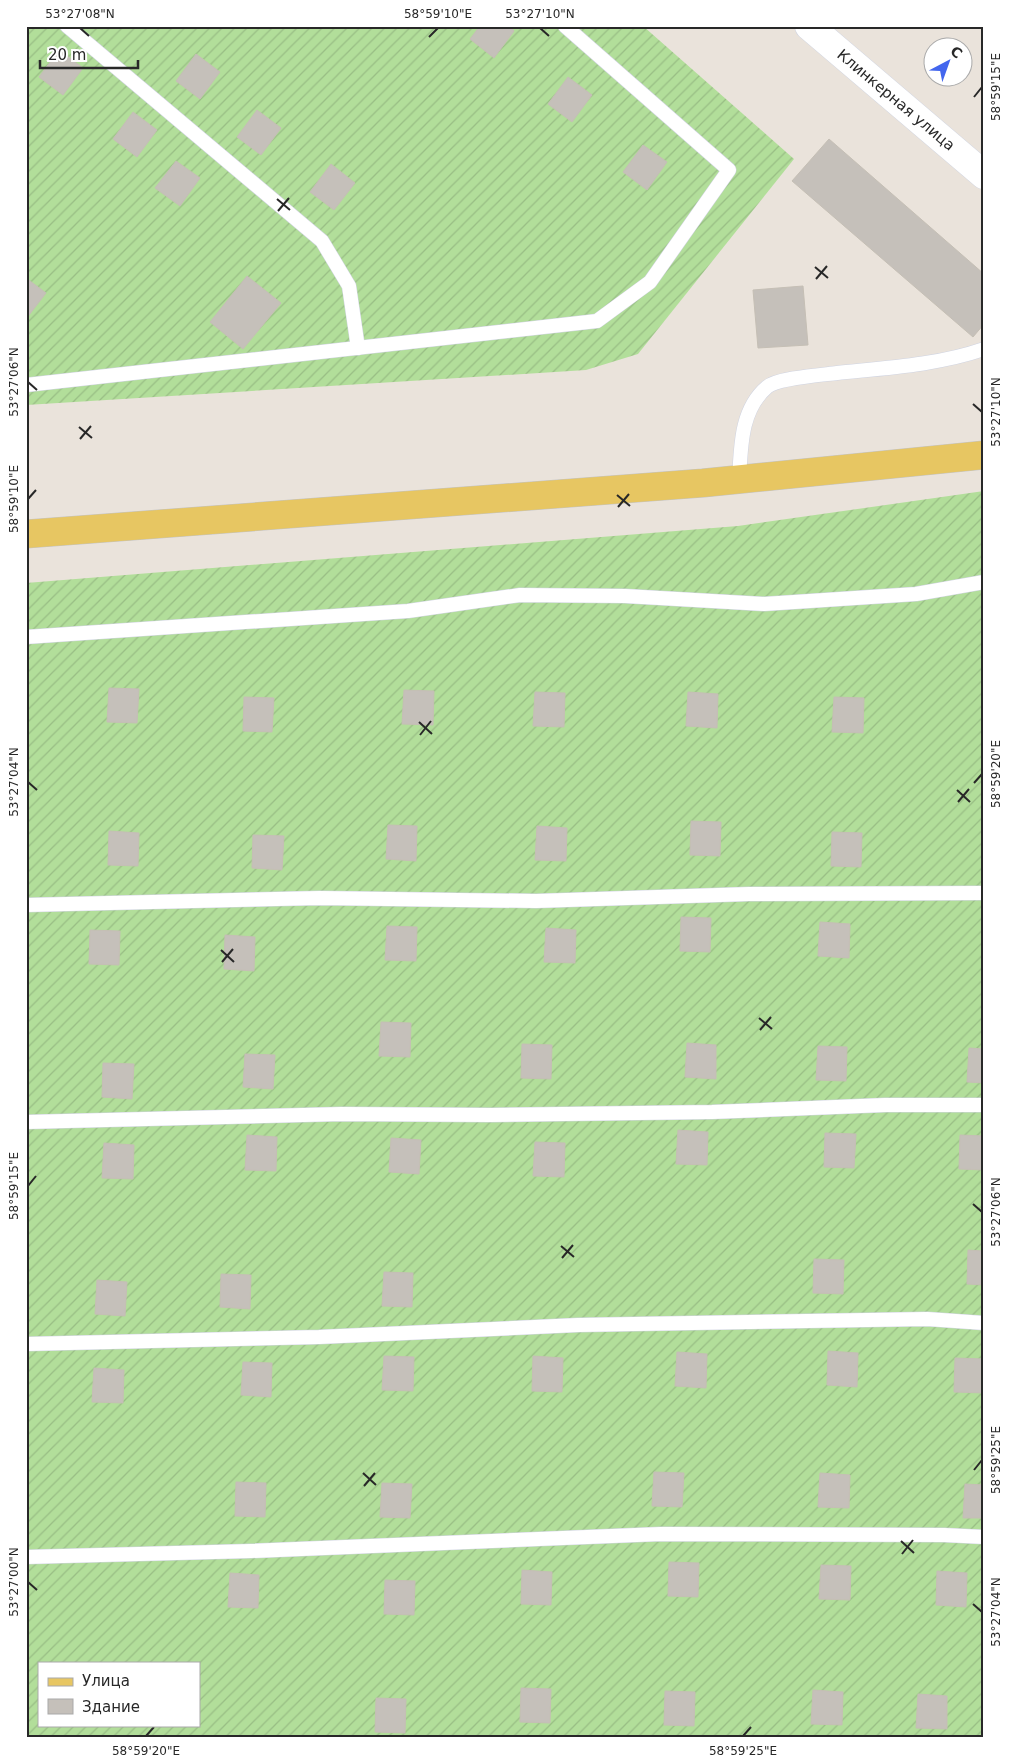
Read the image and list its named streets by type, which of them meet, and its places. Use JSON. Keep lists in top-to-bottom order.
{
  "streets": {
    "street": ["Клинкерная улица"]
  },
  "legend": ["Улица", "Здание"],
  "scale_bar": "20 m",
  "north": "top right",
  "coordinates": [
    "53°27'08\"N",
    "58°59'10\"E",
    "53°27'10\"N",
    "58°59'15\"E",
    "53°27'06\"N",
    "58°59'20\"E",
    "53°27'04\"N",
    "58°59'25\"E",
    "53°27'00\"N"
  ]
}
